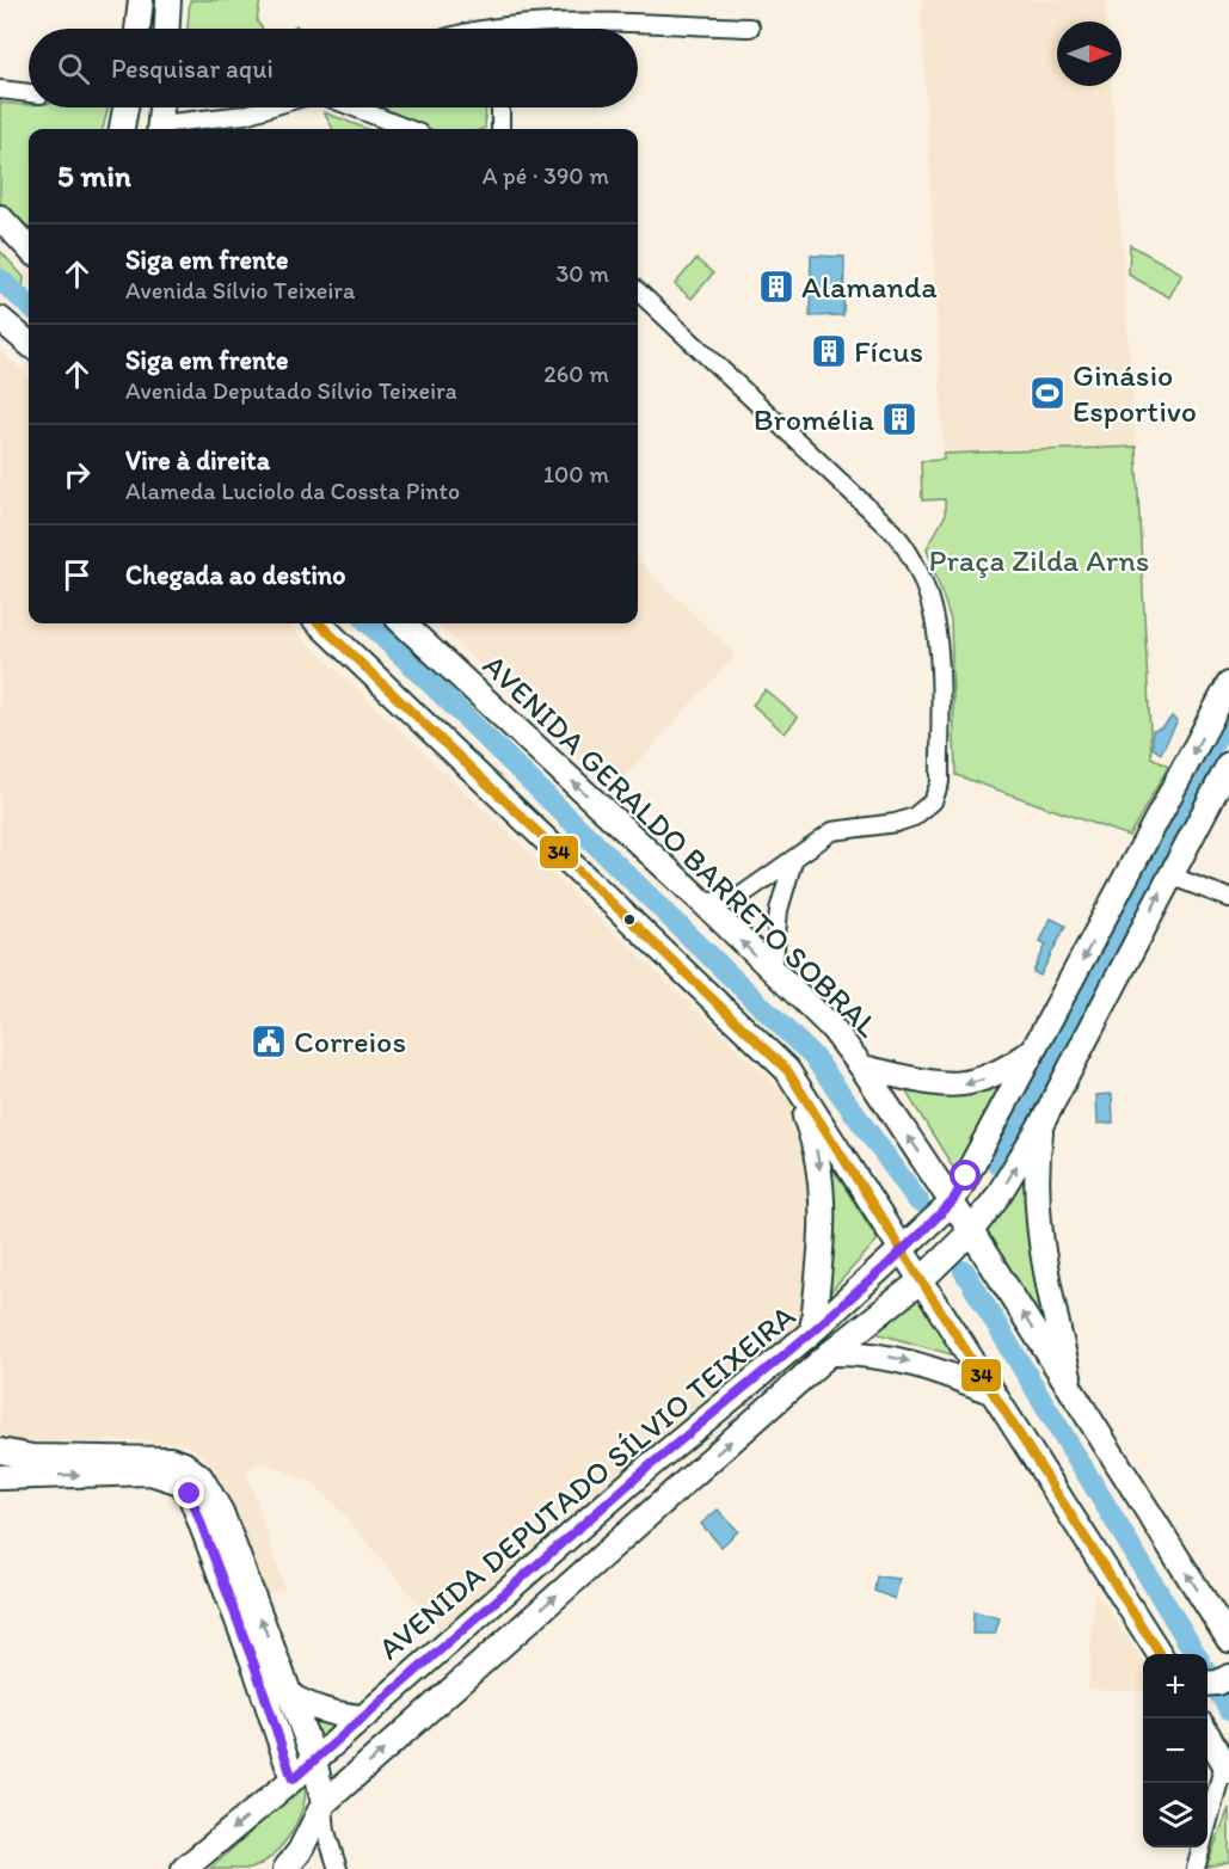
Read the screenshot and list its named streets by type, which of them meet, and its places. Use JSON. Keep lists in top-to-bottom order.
{
  "streets": {
    "main road": ["AVENIDA GERALDO BARRETO SOBRAL", "AVENIDA DEPUTADO SÍLVIO TEIXEIRA"]
  },
  "crossings": [
    ["AVENIDA GERALDO BARRETO SOBRAL", "AVENIDA DEPUTADO SÍLVIO TEIXEIRA"]
  ],
  "parks": ["Praça Zilda Arns"],
  "places": {
    "building": ["Alamanda", "Fícus", "Bromélia"],
    "sports": ["Ginásio Esportivo"],
    "public building": ["Correios"]
  },
  "lines": ["transit line 34"],
  "north": "right",
  "page": {
    "search": "Pesquisar aqui",
    "heading": ["5 min", "A pé · 390 m"],
    "list": [
      ["Siga em frente", "Avenida Sílvio Teixeira", "30 m"],
      ["Siga em frente", "Avenida Deputado Sílvio Teixeira", "260 m"],
      ["Vire à direita", "Alameda Luciolo da Cossta Pinto", "100 m"],
      "Chegada ao destino"
    ],
    "map_buttons": ["+", "−"]
  }
}
